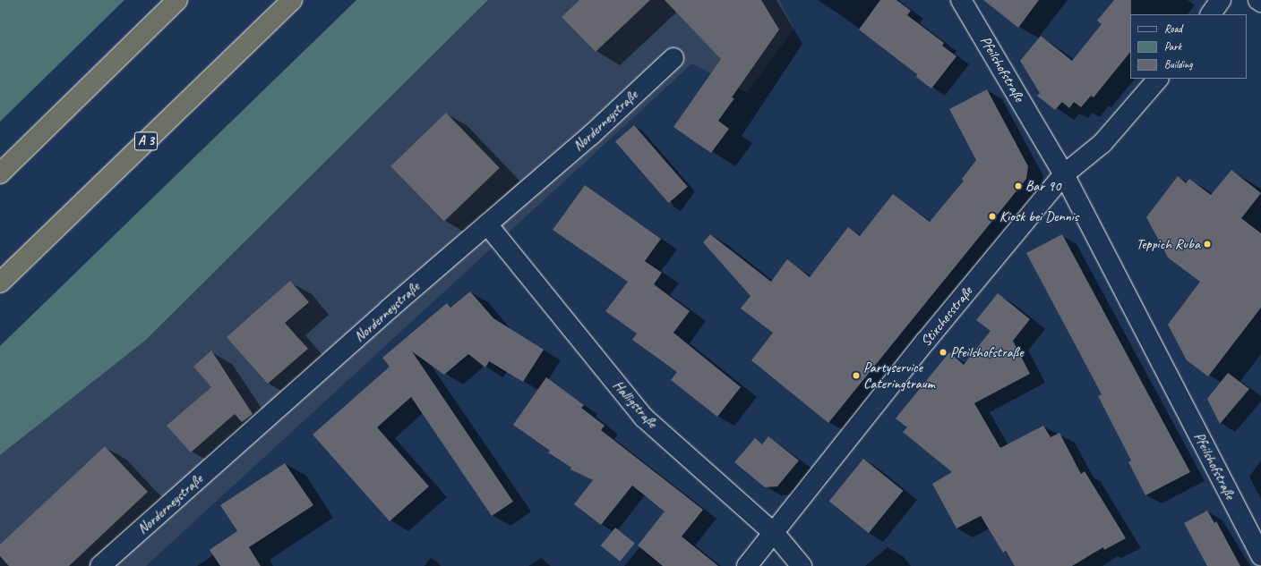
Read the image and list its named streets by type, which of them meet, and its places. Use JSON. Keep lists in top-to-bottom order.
{
  "streets": {
    "highway": ["A 3"],
    "street": [
      "Pfeilshofstraße",
      "Norderneystraße",
      "Stixchesstraße",
      "Halligstraße"
    ]
  },
  "crossings": [
    ["Pfeilshofstraße", "Stixchesstraße"],
    ["Norderneystraße", "Halligstraße"],
    ["Stixchesstraße", "Halligstraße"]
  ],
  "places": [
    "Bar 90",
    "Kiosk bei Dennis",
    "Teppich Ruba",
    "Pfeilshofstraße",
    "Partyservice Cateringtraum"
  ],
  "legend": ["Road", "Park", "Building"]
}
